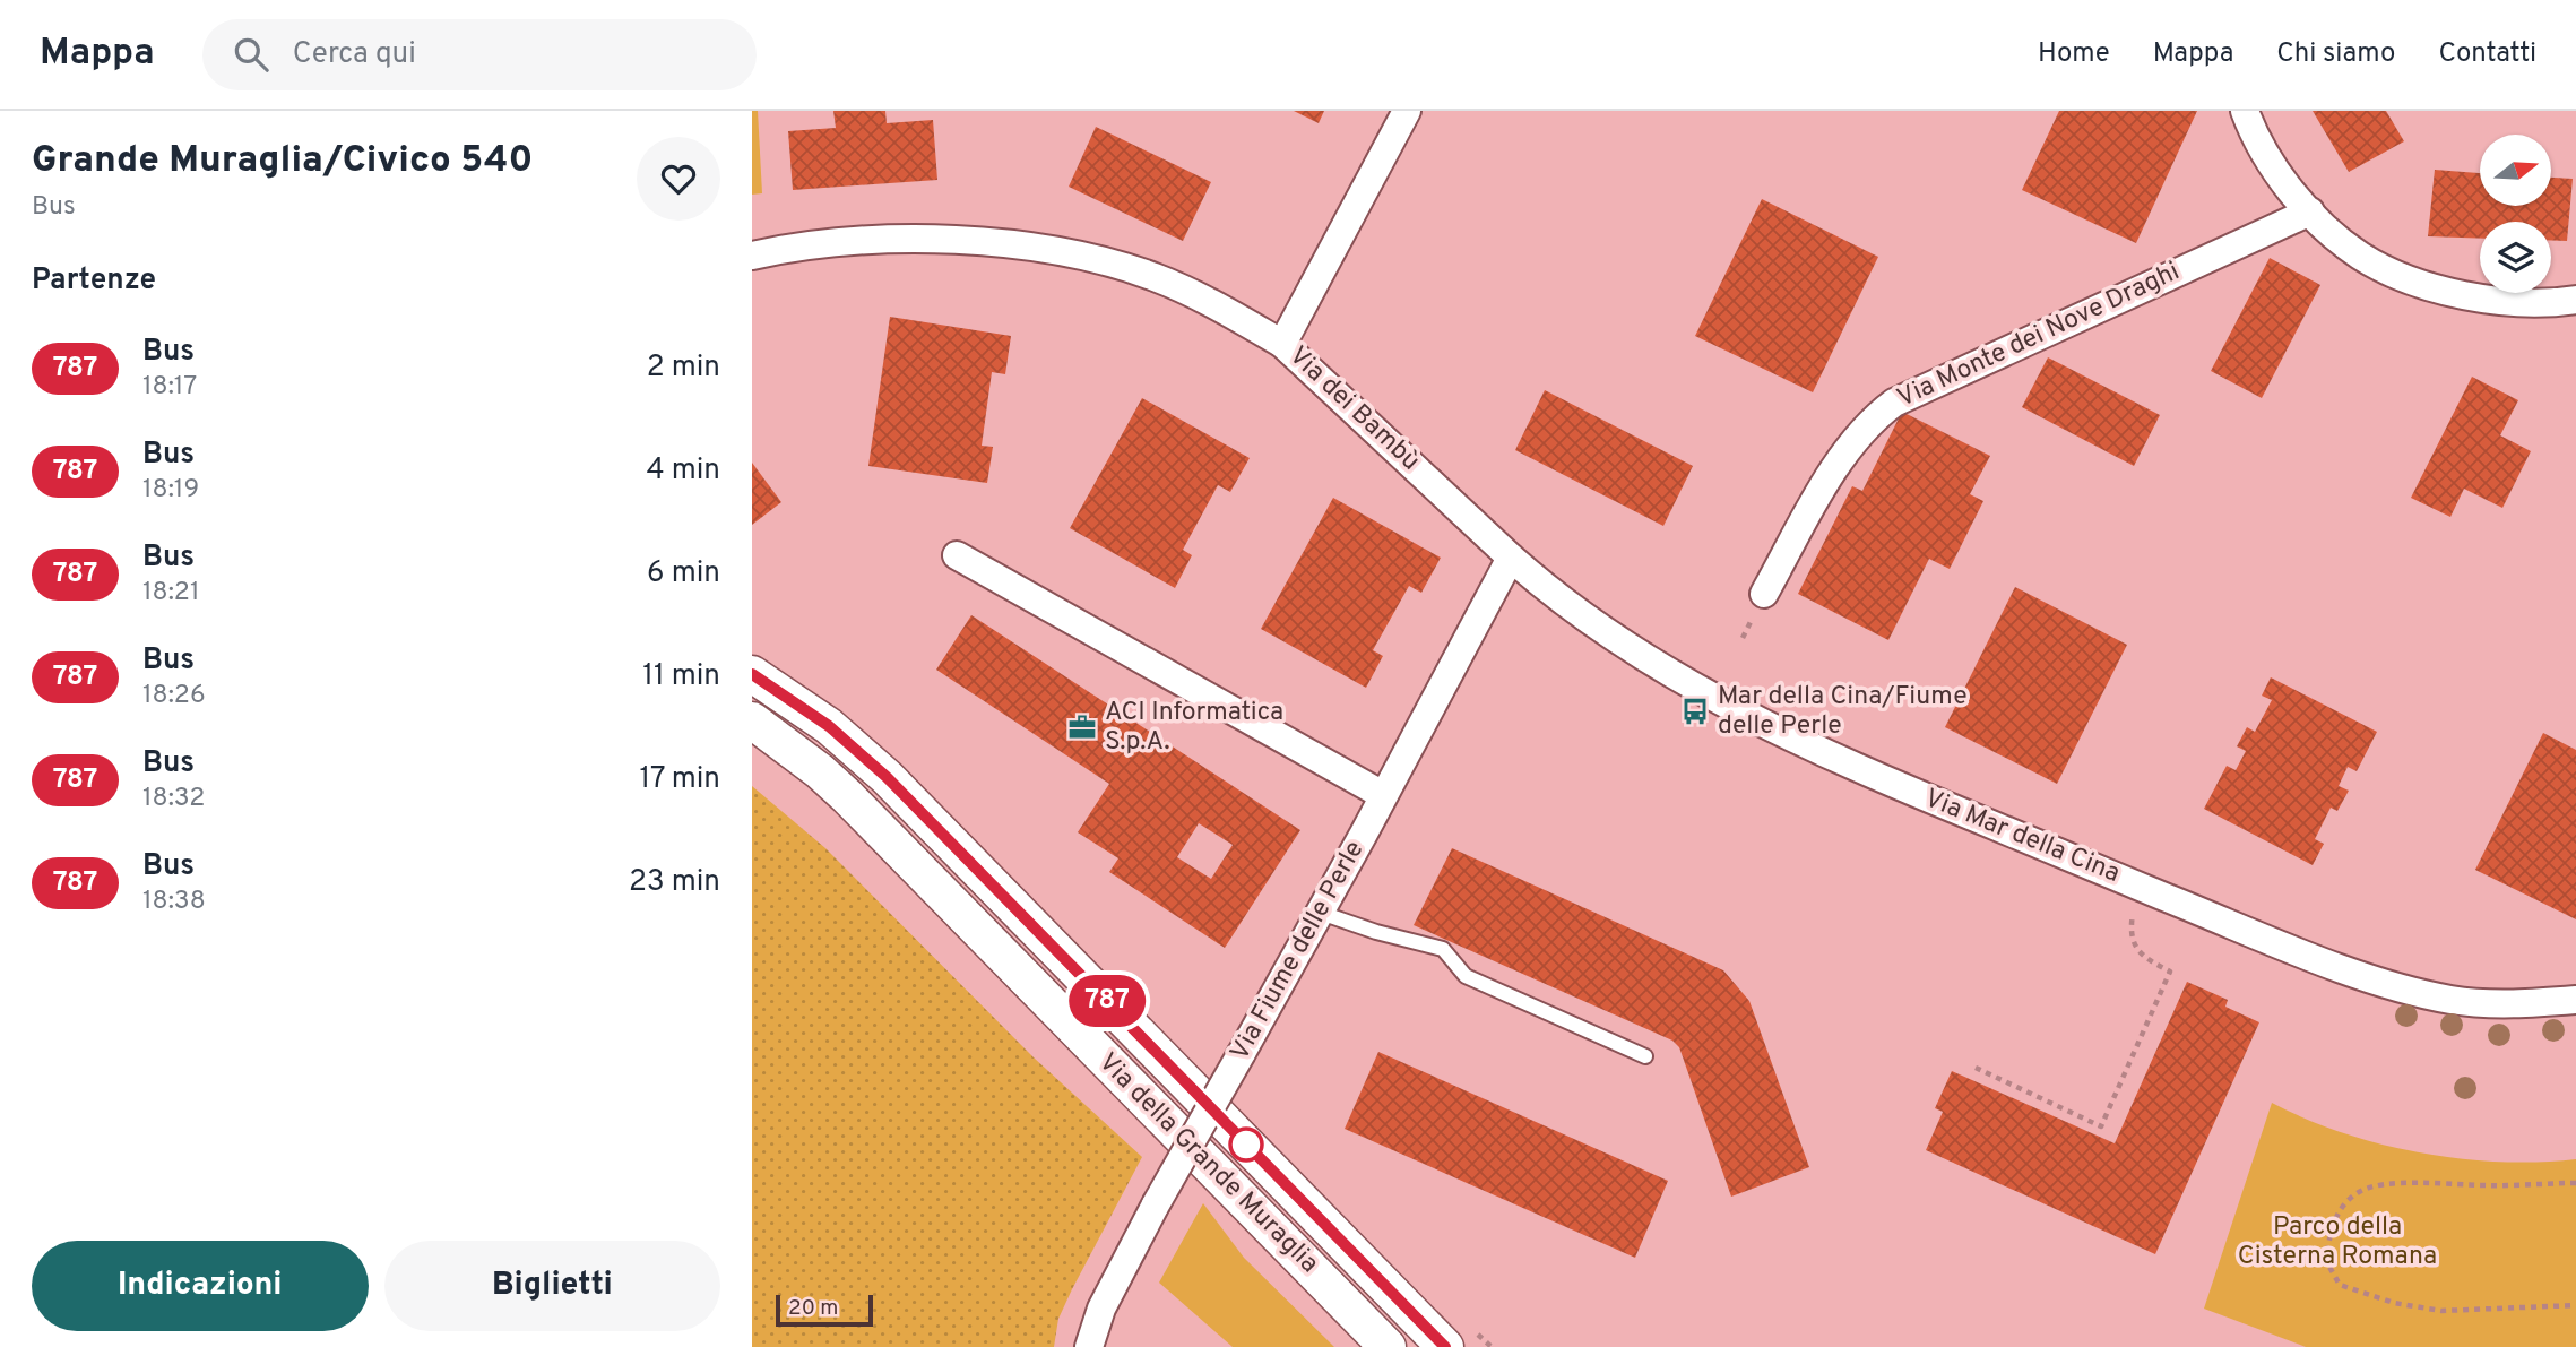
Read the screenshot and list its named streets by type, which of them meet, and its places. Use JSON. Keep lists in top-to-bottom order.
{
  "streets": {
    "street": [
      "Via Monte dei Nove Draghi",
      "Via dei Bambù",
      "Via Mar della Cina",
      "Via Fiume delle Perle",
      "Via della Grande Muraglia"
    ]
  },
  "crossings": [
    ["Via dei Bambù", "Via Mar della Cina"],
    ["Via dei Bambù", "Via Fiume delle Perle"],
    ["Via Mar della Cina", "Via Fiume delle Perle"]
  ],
  "parks": ["Parco della Cisterna Romana"],
  "places": {
    "bus stop": ["Mar della Cina/Fiume delle Perle"],
    "office": ["ACI Informatica S.p.A."]
  },
  "lines": ["bus line 787"],
  "scale_bar": "20 m",
  "north": "right",
  "page": {
    "header": "Mappa",
    "search": "Cerca qui",
    "nav": [
      "Home",
      "Mappa",
      "Chi siamo",
      "Contatti"
    ],
    "heading": [
      ["Grande Muraglia/Civico 540", "Bus"],
      "Partenze"
    ],
    "on_map": "787",
    "list": [
      {
        "mark": "787",
        "name": "Bus",
        "note": "18:17",
        "value": "2 min"
      },
      {
        "mark": "787",
        "name": "Bus",
        "note": "18:19",
        "value": "4 min"
      },
      {
        "mark": "787",
        "name": "Bus",
        "note": "18:21",
        "value": "6 min"
      },
      {
        "mark": "787",
        "name": "Bus",
        "note": "18:26",
        "value": "11 min"
      },
      {
        "mark": "787",
        "name": "Bus",
        "note": "18:32",
        "value": "17 min"
      },
      {
        "mark": "787",
        "name": "Bus",
        "note": "18:38",
        "value": "23 min"
      }
    ],
    "buttons": ["Indicazioni", "Biglietti"],
    "scale": "20 m"
  }
}
